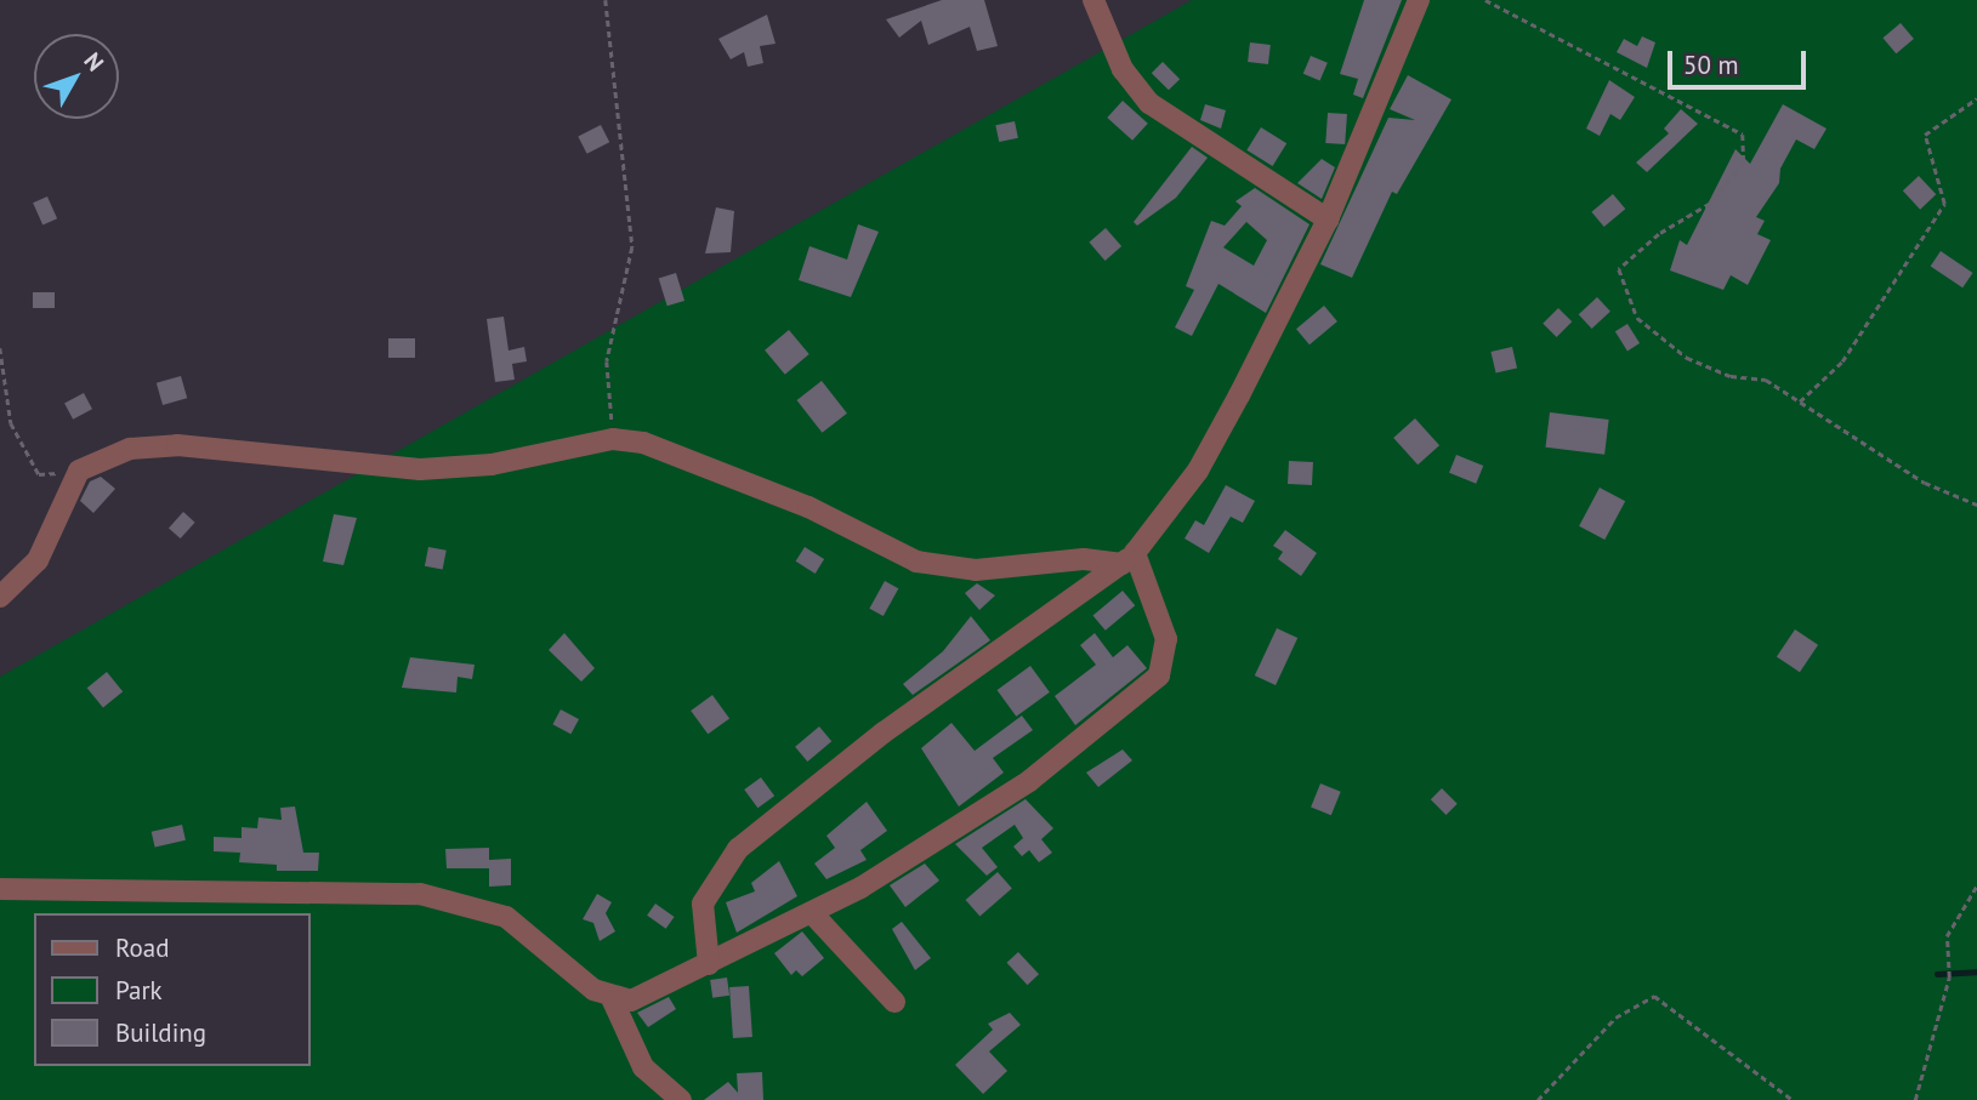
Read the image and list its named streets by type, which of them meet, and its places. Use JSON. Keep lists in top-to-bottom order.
{
  "legend": ["Road", "Park", "Building"],
  "scale_bar": "50 m",
  "north": "top right"
}
